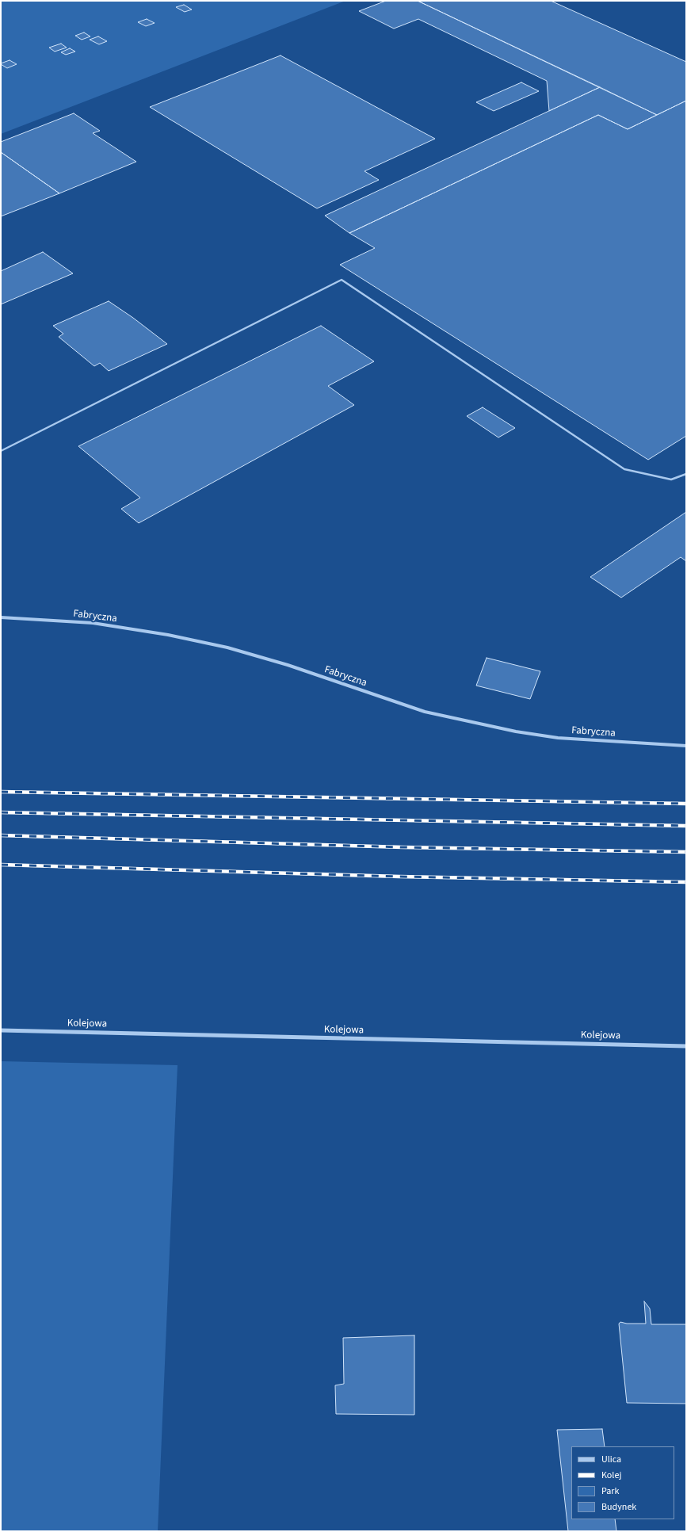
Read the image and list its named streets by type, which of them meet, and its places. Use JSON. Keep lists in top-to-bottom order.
{
  "streets": {
    "street": ["Fabryczna", "Kolejowa"]
  },
  "legend": [
    "Ulica",
    "Kolej",
    "Park",
    "Budynek"
  ]
}
